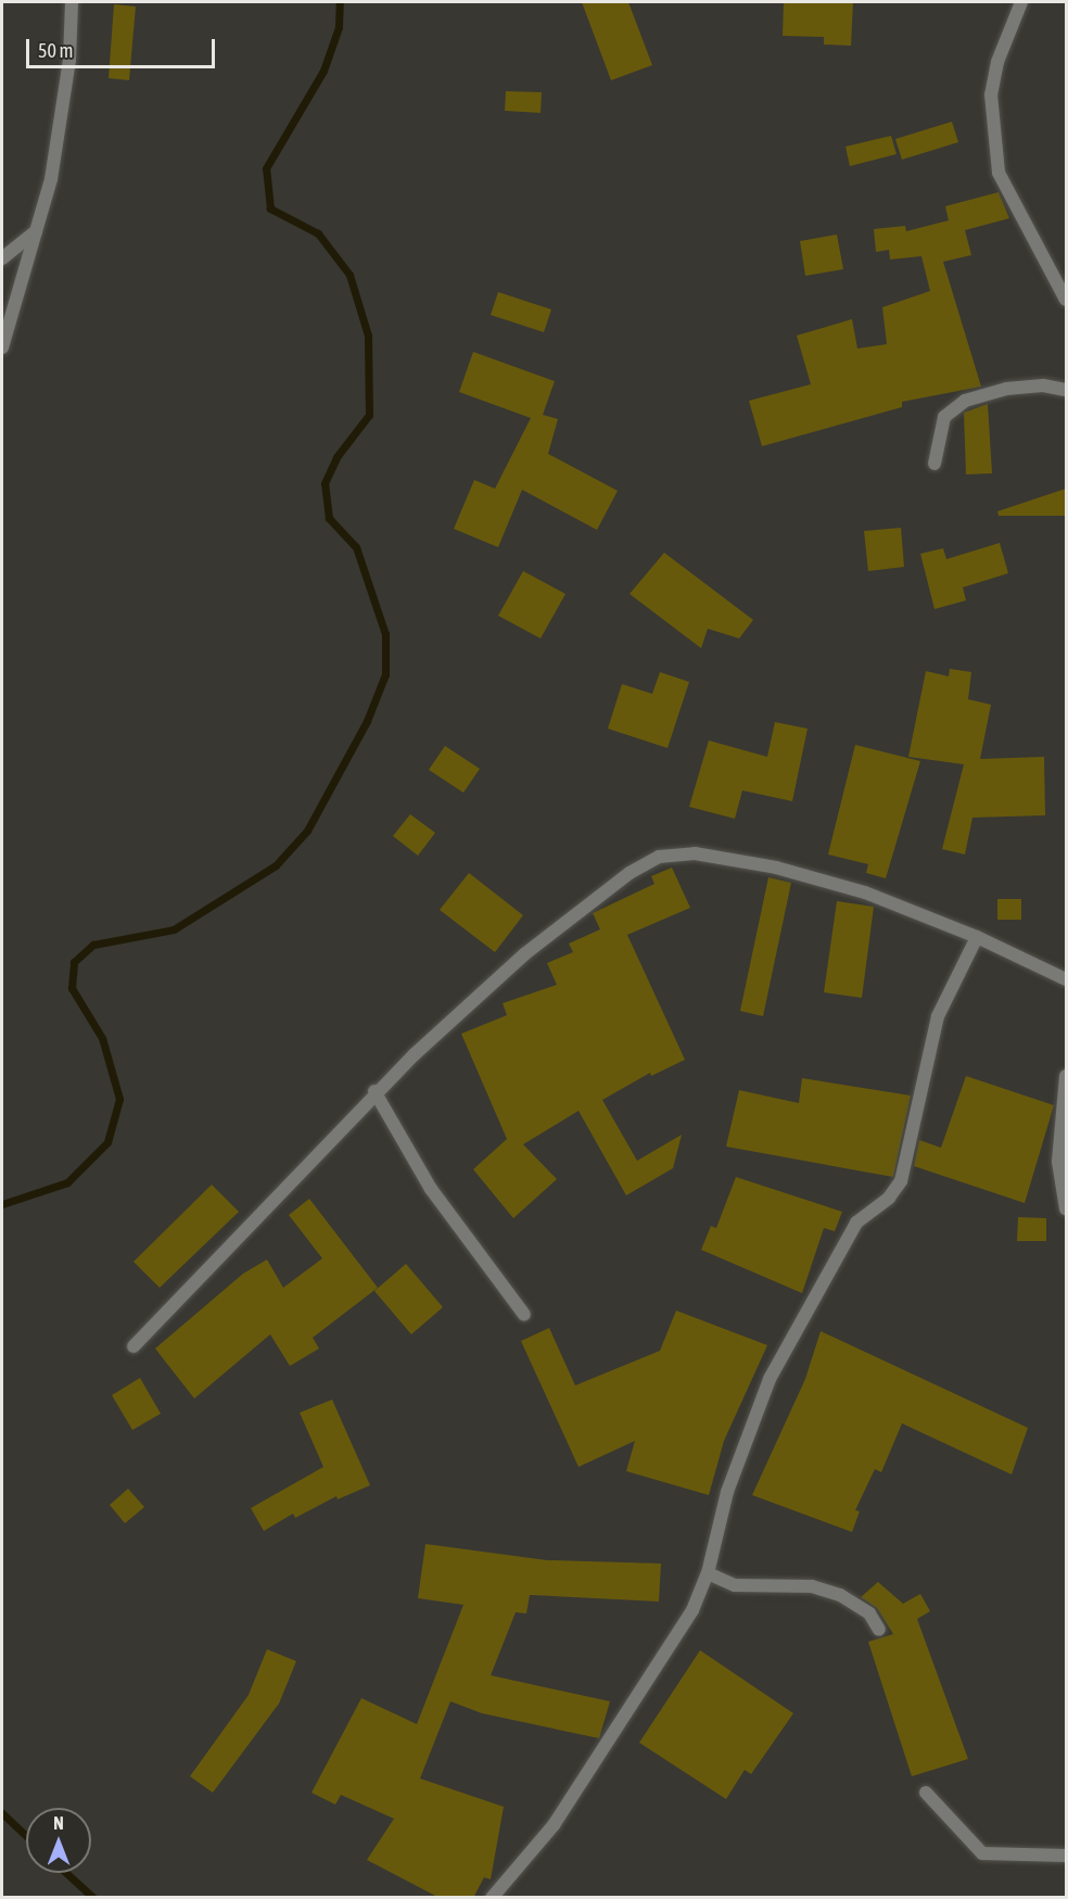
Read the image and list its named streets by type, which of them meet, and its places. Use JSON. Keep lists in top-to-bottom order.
{
  "scale_bar": "50 m",
  "north": "top"
}
